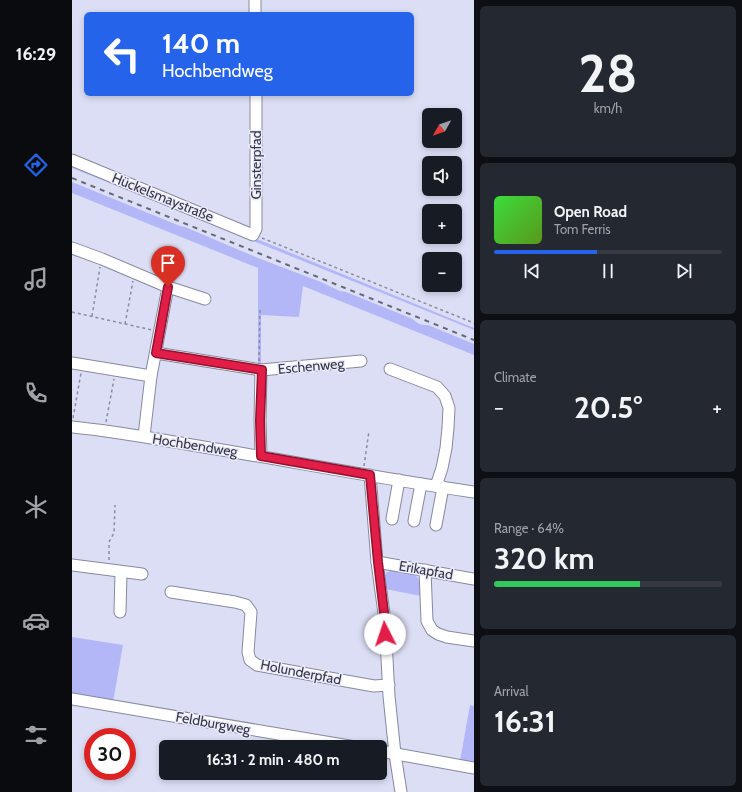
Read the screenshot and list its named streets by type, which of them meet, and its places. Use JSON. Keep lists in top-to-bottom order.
{
  "streets": {
    "street": [
      "Ginsterpfad",
      "Hückelsmaystraße",
      "Eschenweg",
      "Hochbendweg",
      "Erikapfad",
      "Holunderpfad",
      "Feldburgweg"
    ]
  },
  "crossings": [
    ["Ginsterpfad", "Hückelsmaystraße"],
    ["Eschenweg", "Hochbendweg"]
  ],
  "north": "bottom left",
  "page": {
    "tabs": "16:29",
    "tile": [
      ["28", "km/h"],
      "Climate",
      ["Range · 64%", "320 km"],
      ["Arrival", "16:31"]
    ],
    "turn": ["140 m", "Hochbendweg"],
    "map_buttons": ["+", "−"],
    "song": ["Open Road", "Tom Ferris"],
    "heat": ["−", "20.5°", "+"],
    "limit": "30",
    "trip": "16:31 · 2 min · 480 m"
  }
}
